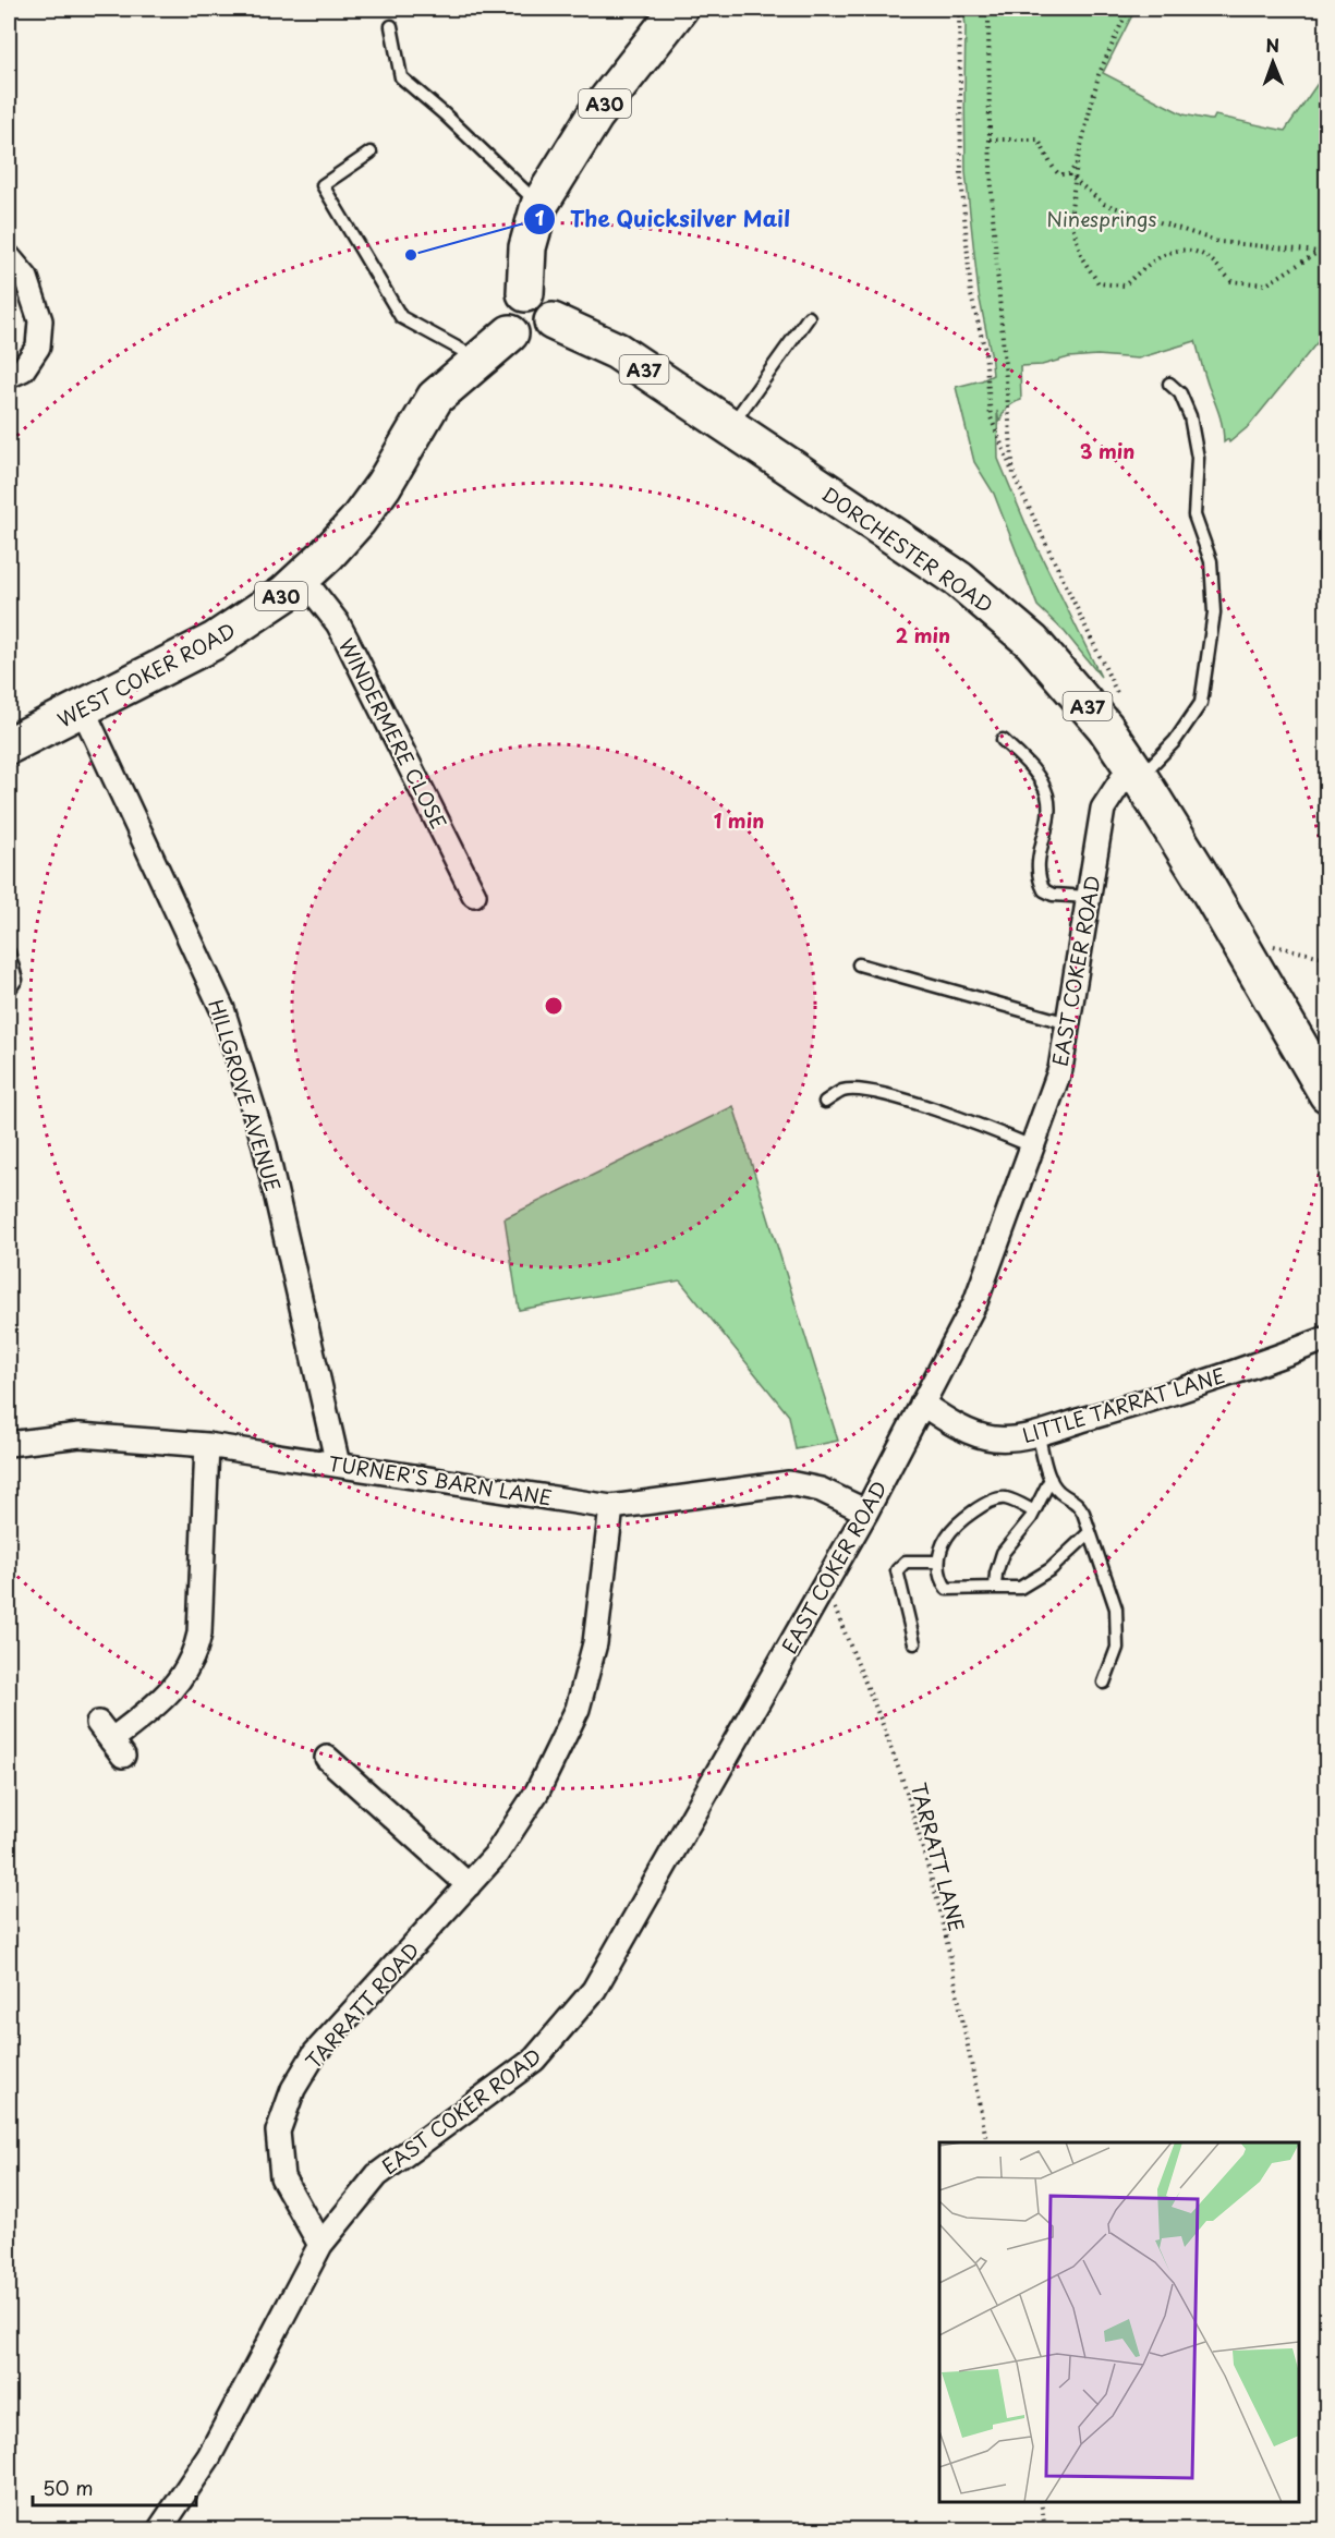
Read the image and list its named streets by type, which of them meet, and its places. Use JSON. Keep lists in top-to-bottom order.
{
  "streets": {
    "highway": [
      "A30",
      "A37",
      "DORCHESTER ROAD",
      "WEST COKER ROAD"
    ],
    "street": [
      "WINDERMERE CLOSE",
      "EAST COKER ROAD",
      "HILLGROVE AVENUE",
      "LITTLE TARRAT LANE",
      "TURNER'S BARN LANE",
      "TARRATT ROAD"
    ],
    "path": ["TARRATT LANE"]
  },
  "crossings": [
    ["A30", "DORCHESTER ROAD"],
    ["A30", "WEST COKER ROAD"],
    ["DORCHESTER ROAD", "WEST COKER ROAD"],
    ["DORCHESTER ROAD", "EAST COKER ROAD"],
    ["WEST COKER ROAD", "WINDERMERE CLOSE"],
    ["WEST COKER ROAD", "HILLGROVE AVENUE"],
    ["EAST COKER ROAD", "LITTLE TARRAT LANE"],
    ["EAST COKER ROAD", "TURNER'S BARN LANE"],
    ["EAST COKER ROAD", "TARRATT LANE"],
    ["EAST COKER ROAD", "TARRATT ROAD"],
    ["HILLGROVE AVENUE", "TURNER'S BARN LANE"],
    ["TURNER'S BARN LANE", "TARRATT ROAD"]
  ],
  "parks": ["Ninesprings"],
  "places": ["The Quicksilver Mail"],
  "scale_bar": "50 m",
  "north": "top",
  "rings": ["3 min", "2 min", "1 min"]
}
